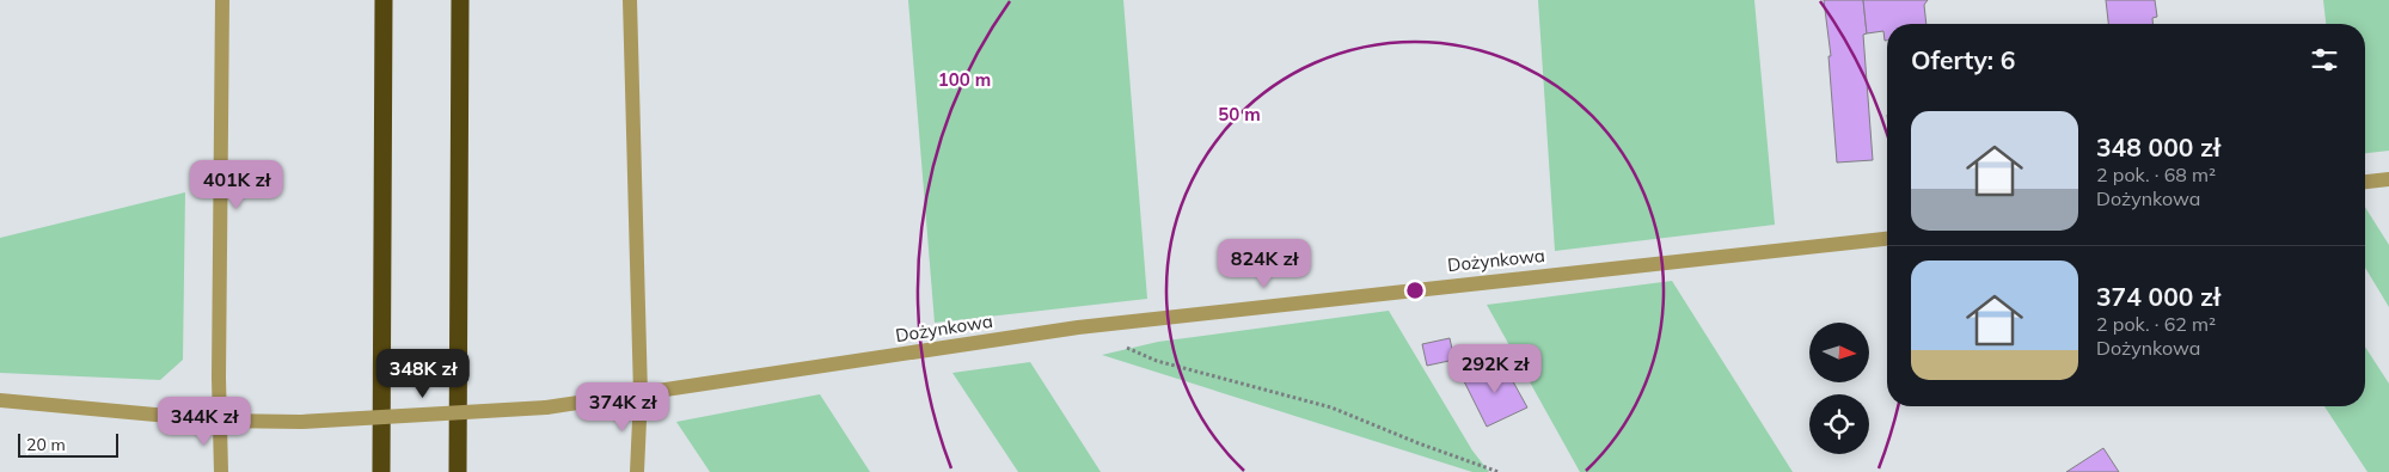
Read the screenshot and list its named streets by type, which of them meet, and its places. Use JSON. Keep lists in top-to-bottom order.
{
  "streets": {
    "street": ["Dożynkowa"]
  },
  "scale_bar": "20 m",
  "north": "right",
  "page": {
    "heading": "Oferty: 6",
    "list": [
      {
        "name": "348 000 zł",
        "note": "2 pok. · 68 m² · Dożynkowa"
      },
      {
        "name": "374 000 zł",
        "note": "2 pok. · 62 m² · Dożynkowa"
      }
    ],
    "price": [
      "401K zł",
      "824K zł",
      "292K zł",
      "348K zł",
      "374K zł",
      "344K zł"
    ],
    "scale": "20 m"
  },
  "rings": ["100 m", "50 m"]
}
